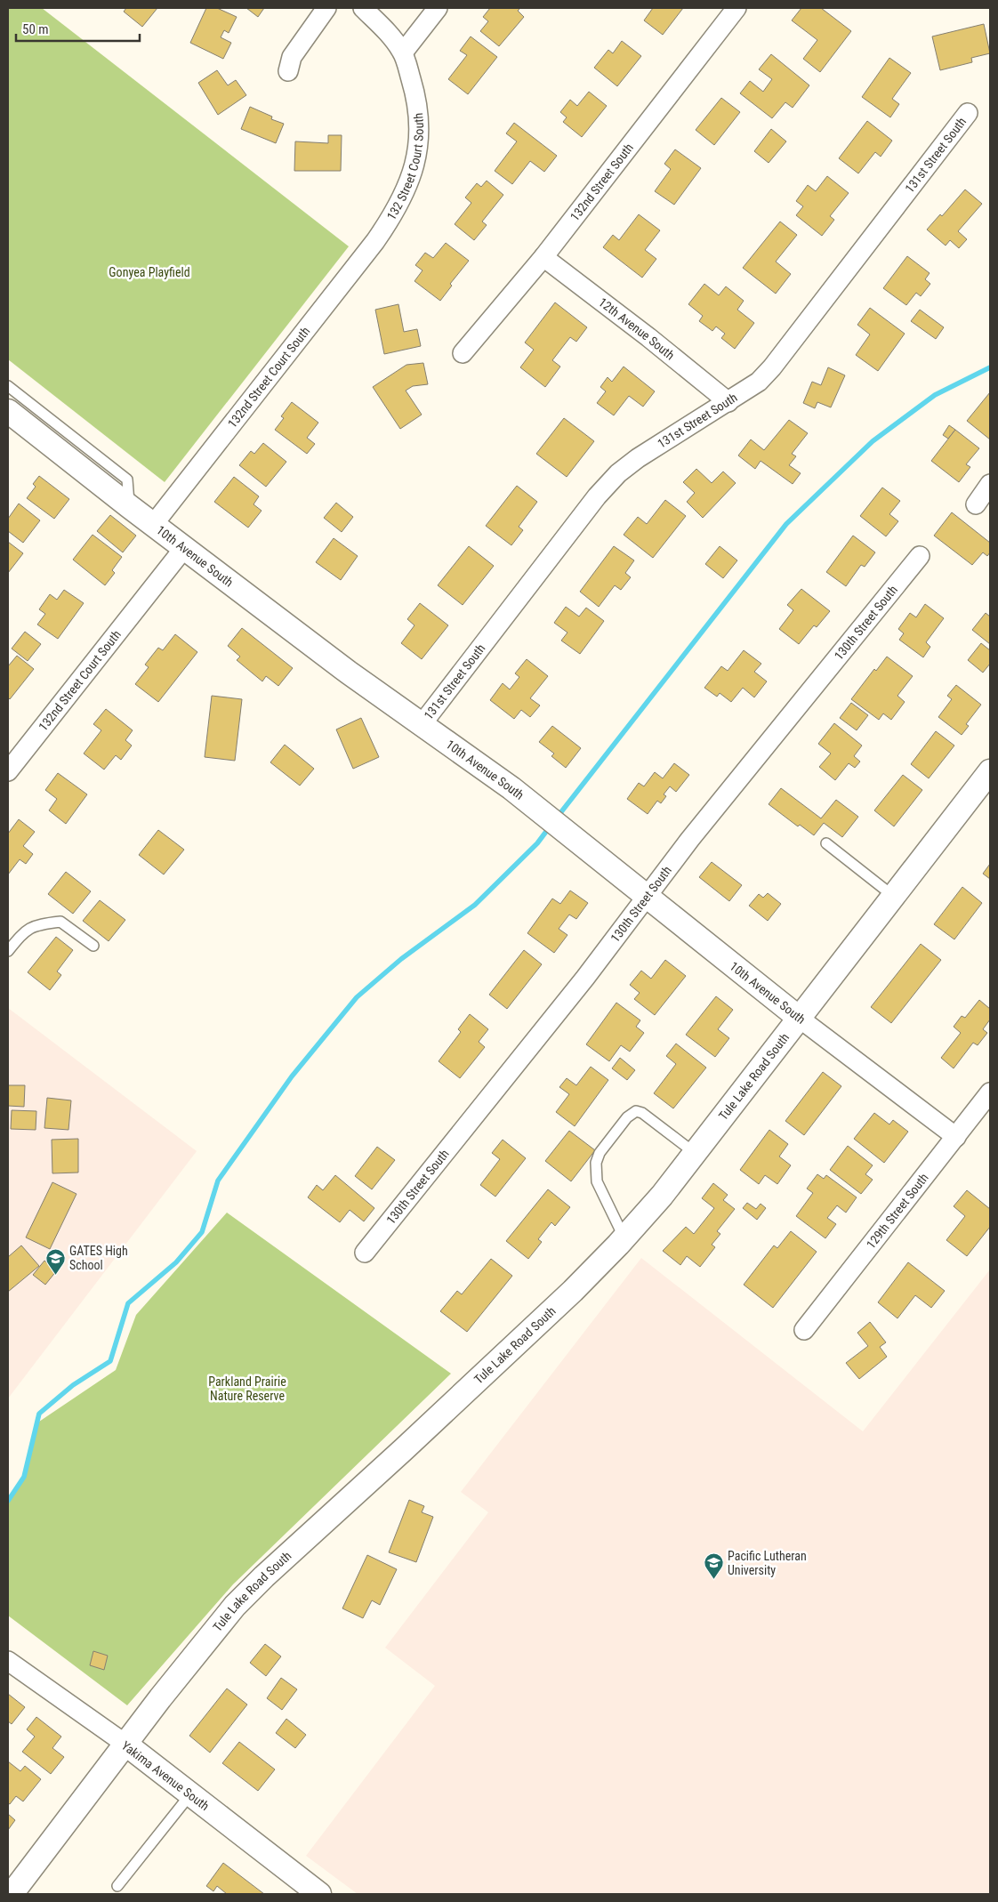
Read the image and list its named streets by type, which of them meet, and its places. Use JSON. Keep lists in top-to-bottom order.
{
  "streets": {
    "street": [
      "131st Street South",
      "132 Street Court South",
      "132nd Street South",
      "12th Avenue South",
      "132nd Street Court South",
      "10th Avenue South",
      "130th Street South",
      "Tule Lake Road South",
      "129th Street South",
      "Yakima Avenue South"
    ]
  },
  "crossings": [
    ["131st Street South", "12th Avenue South"],
    ["131st Street South", "10th Avenue South"],
    ["132 Street Court South", "132nd Street Court South"],
    ["132nd Street South", "12th Avenue South"],
    ["132nd Street Court South", "10th Avenue South"],
    ["10th Avenue South", "130th Street South"],
    ["10th Avenue South", "Tule Lake Road South"],
    ["10th Avenue South", "129th Street South"],
    ["Tule Lake Road South", "Yakima Avenue South"]
  ],
  "parks": ["Gonyea Playfield", "Parkland Prairie Nature Reserve"],
  "places": {
    "school or university": ["GATES High School", "Pacific Lutheran University"]
  },
  "scale_bar": "50 m"
}
